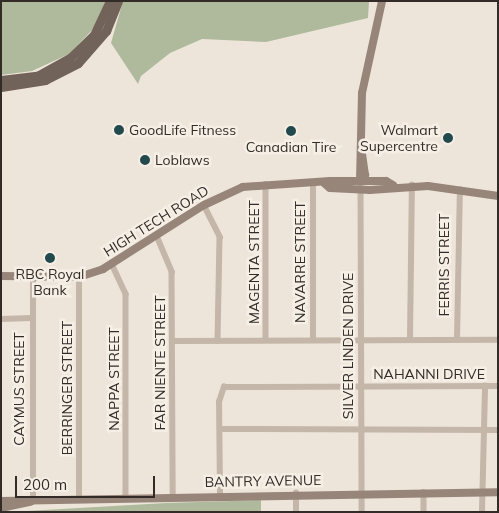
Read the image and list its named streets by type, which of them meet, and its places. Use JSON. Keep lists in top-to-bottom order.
{
  "streets": {
    "street": [
      "HIGH TECH ROAD",
      "MAGENTA STREET",
      "NAVARRE STREET",
      "FERRIS STREET",
      "SILVER LINDEN DRIVE",
      "FAR NIENTE STREET",
      "NAHANNI DRIVE",
      "NAPPA STREET",
      "BERRINGER STREET",
      "CAYMUS STREET",
      "BANTRY AVENUE"
    ]
  },
  "crossings": [
    ["HIGH TECH ROAD", "MAGENTA STREET"],
    ["HIGH TECH ROAD", "NAVARRE STREET"],
    ["HIGH TECH ROAD", "FERRIS STREET"],
    ["HIGH TECH ROAD", "SILVER LINDEN DRIVE"],
    ["HIGH TECH ROAD", "FAR NIENTE STREET"],
    ["HIGH TECH ROAD", "NAPPA STREET"],
    ["HIGH TECH ROAD", "BERRINGER STREET"],
    ["HIGH TECH ROAD", "CAYMUS STREET"],
    ["SILVER LINDEN DRIVE", "NAHANNI DRIVE"],
    ["SILVER LINDEN DRIVE", "BANTRY AVENUE"],
    ["FAR NIENTE STREET", "BANTRY AVENUE"],
    ["NAPPA STREET", "BANTRY AVENUE"],
    ["BERRINGER STREET", "BANTRY AVENUE"],
    ["CAYMUS STREET", "BANTRY AVENUE"]
  ],
  "places": [
    "GoodLife Fitness",
    "Canadian Tire",
    "Walmart Supercentre",
    "Loblaws",
    "RBC Royal Bank"
  ],
  "scale_bar": "200 m"
}
